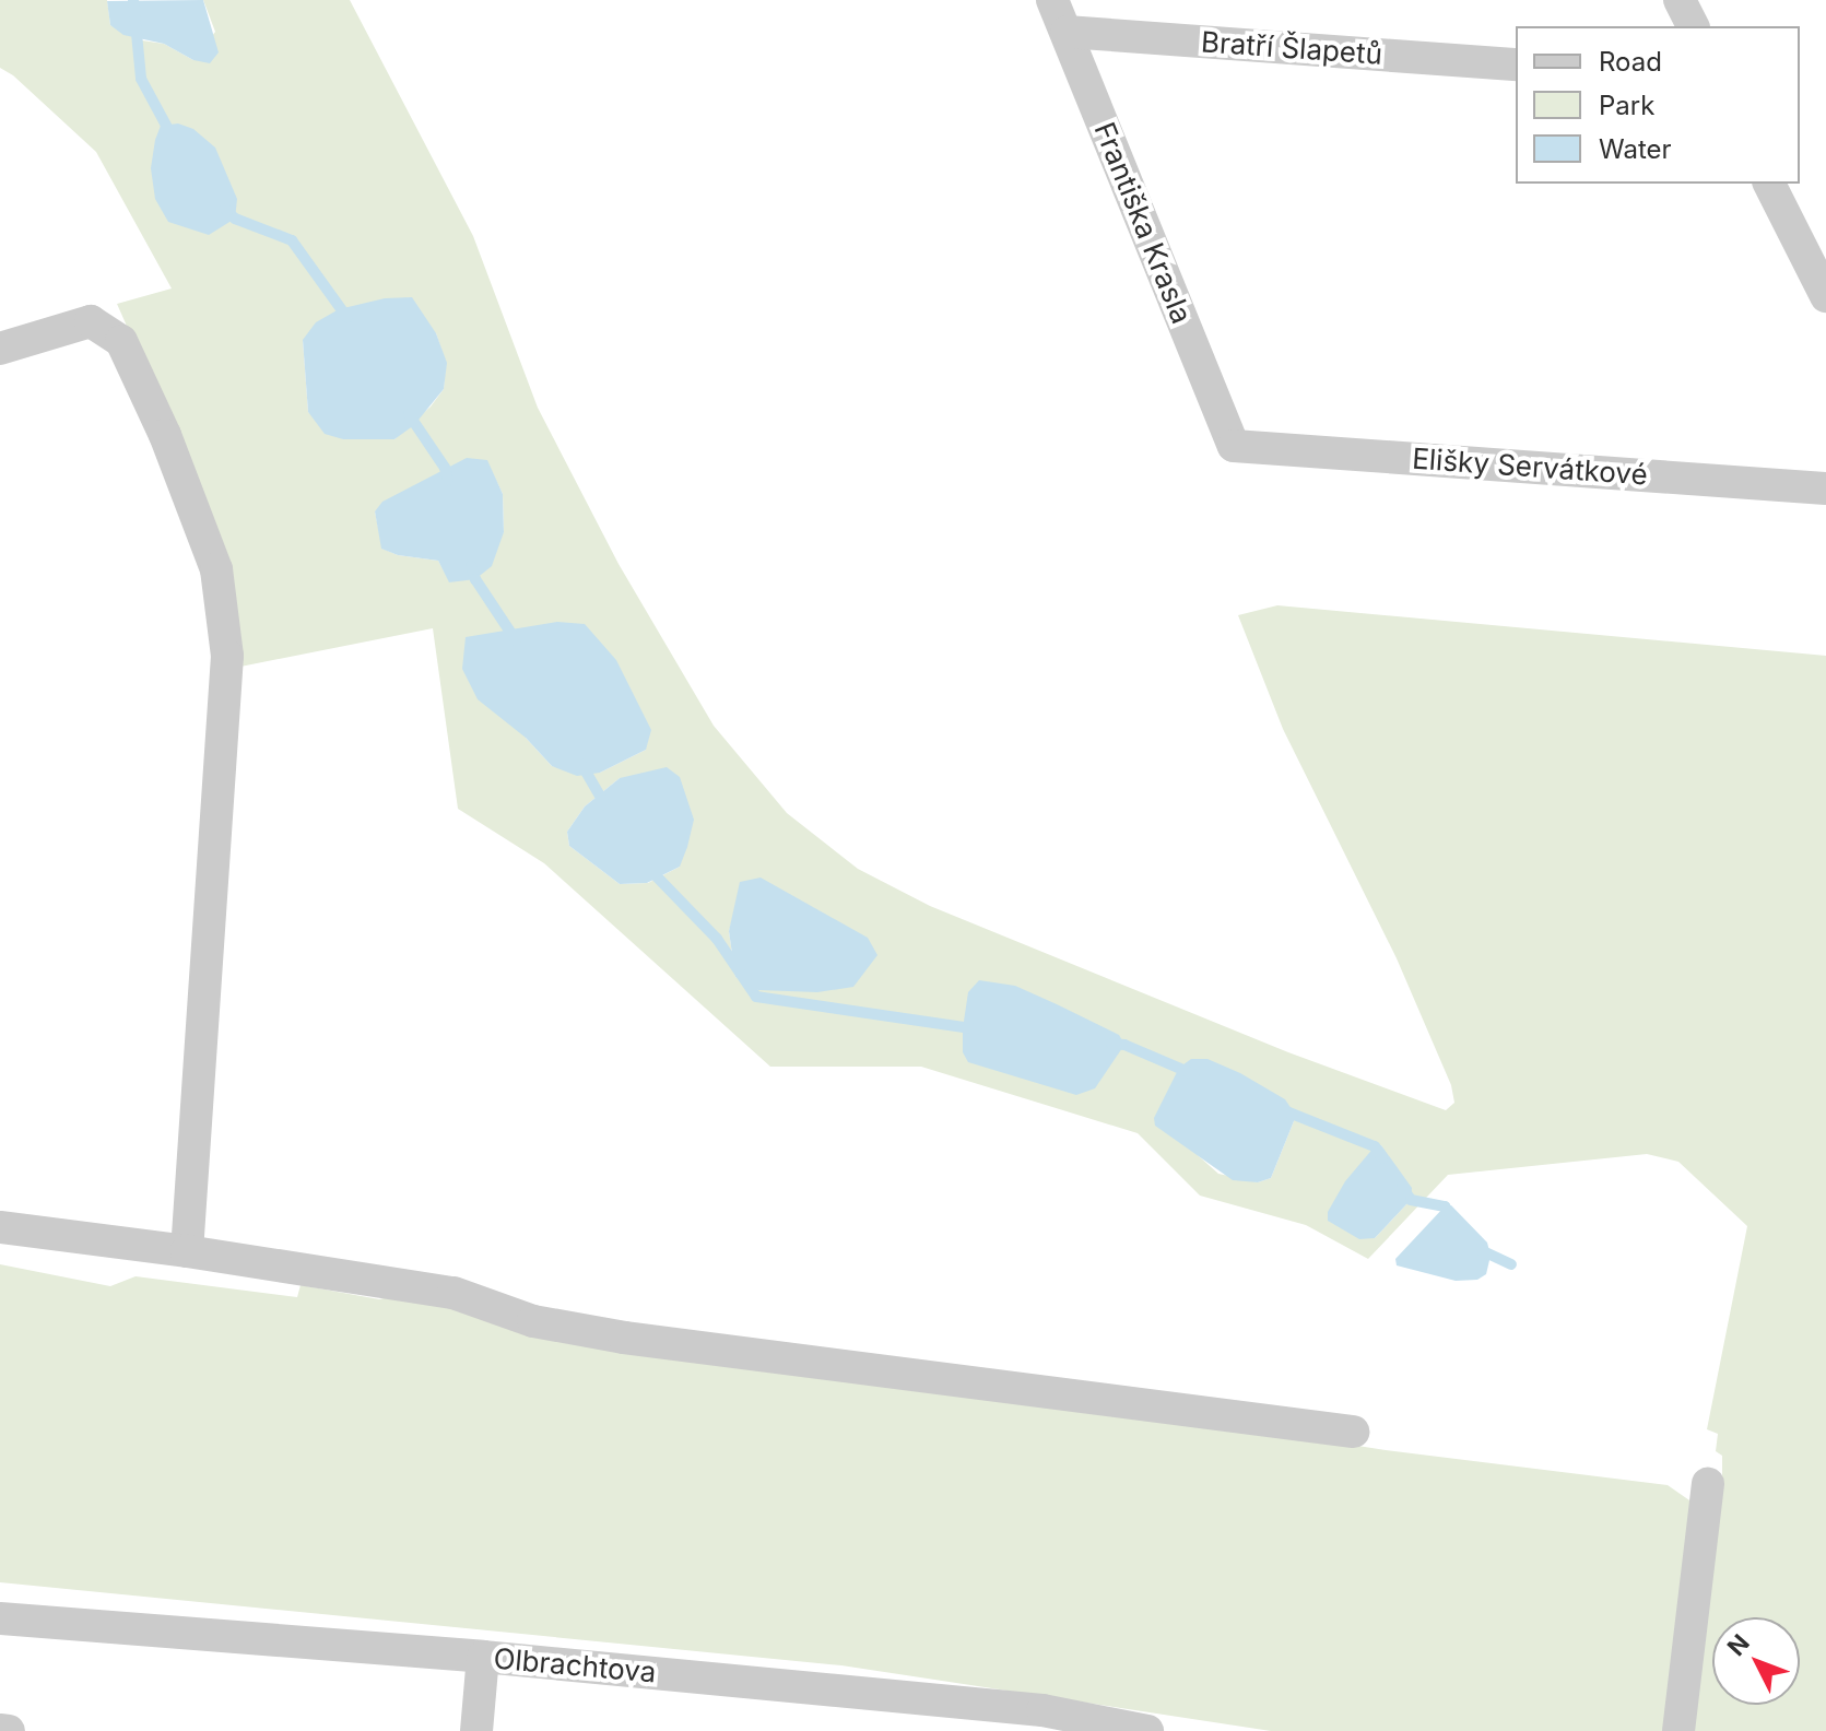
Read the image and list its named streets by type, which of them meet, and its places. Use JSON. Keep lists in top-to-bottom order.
{
  "streets": {
    "street": [
      "Bratří Šlapetů",
      "Františka Krasla",
      "Elišky Servátkové",
      "Olbrachtova"
    ]
  },
  "crossings": [
    ["Bratří Šlapetů", "Františka Krasla"],
    ["Františka Krasla", "Elišky Servátkové"]
  ],
  "legend": ["Road", "Park", "Water"],
  "north": "top left"
}
